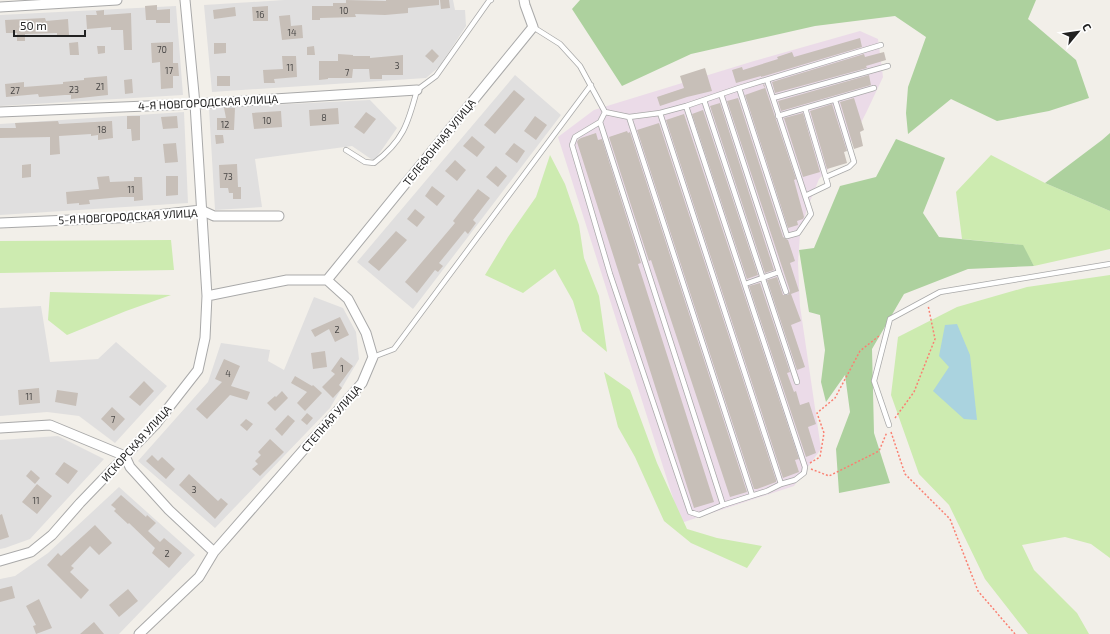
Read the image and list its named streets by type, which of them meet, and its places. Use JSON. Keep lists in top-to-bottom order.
{
  "streets": {
    "street": [
      "4-Я НОВГОРОДСКАЯ УЛИЦА",
      "ТЕЛЕФОННАЯ УЛИЦА",
      "5-Я НОВГОРОДСКАЯ УЛИЦА",
      "СТЕПНАЯ УЛИЦА",
      "ИСКОРСКАЯ УЛИЦА"
    ]
  },
  "crossings": [
    ["4-Я НОВГОРОДСКАЯ УЛИЦА", "ИСКОРСКАЯ УЛИЦА"],
    ["5-Я НОВГОРОДСКАЯ УЛИЦА", "ИСКОРСКАЯ УЛИЦА"]
  ],
  "house_numbers": [
    "10",
    "16",
    "14",
    "70",
    "3",
    "11",
    "17",
    "7",
    "21",
    "23",
    "27",
    "8",
    "10",
    "12",
    "18",
    "73",
    "11",
    "2",
    "1",
    "4",
    "11",
    "7",
    "3",
    "11",
    "2"
  ],
  "scale_bar": "50 m",
  "north": "top right"
}
